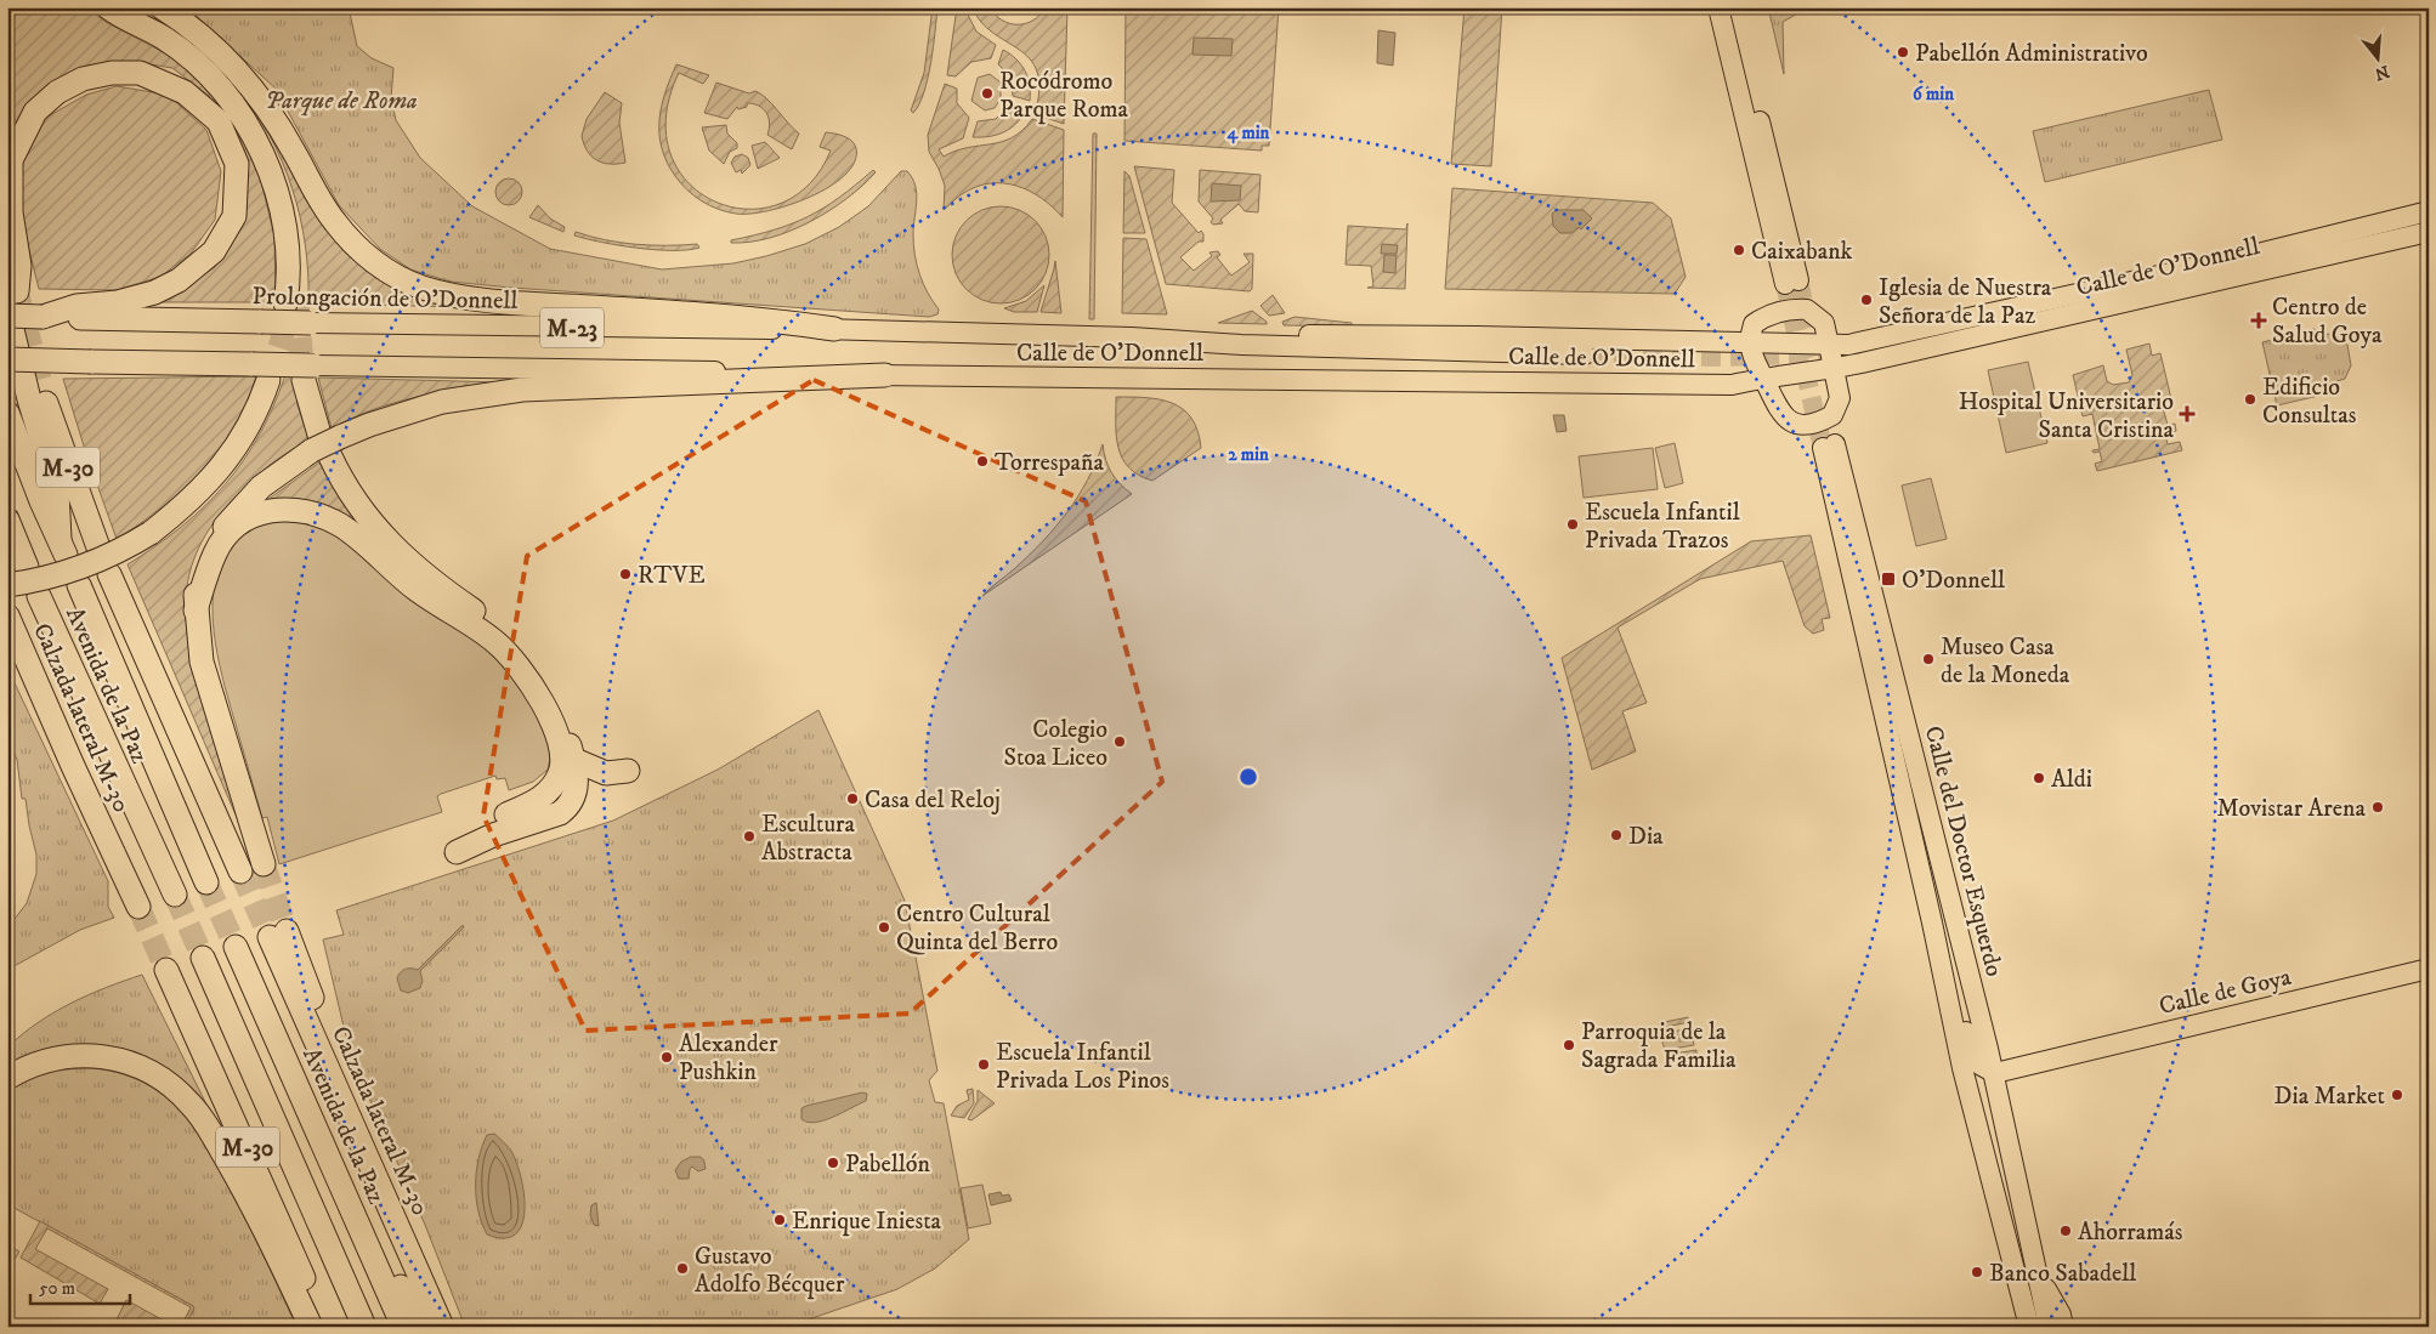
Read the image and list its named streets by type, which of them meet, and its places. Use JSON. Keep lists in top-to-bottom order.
{
  "streets": {
    "highway": [
      "Prolongación de O'Donnell",
      "M-23",
      "M-30",
      "Avenida de la Paz",
      "Calzada lateral M-30"
    ],
    "main road": ["Calle de O'Donnell", "Calle del Doctor Esquerdo", "Calle de Goya"]
  },
  "crossings": [
    ["Calle de O'Donnell", "Prolongación de O'Donnell"],
    ["Calle de O'Donnell", "M-23"],
    ["Calle del Doctor Esquerdo", "Calle de Goya"]
  ],
  "parks": ["Parque de Roma"],
  "places": {
    "other": [
      "Pabellón Administrativo",
      "Rocódromo Parque Roma",
      "Caixabank",
      "Iglesia de Nuestra Señora de la Paz",
      "Edificio Consultas",
      "Torrespaña",
      "Escuela Infantil Privada Trazos",
      "RTVE",
      "Museo Casa de la Moneda",
      "Colegio Stoa Liceo",
      "Aldi",
      "Casa del Reloj",
      "Movistar Arena",
      "Dia",
      "Escultura Abstracta",
      "Centro Cultural Quinta del Berro",
      "Parroquia de la Sagrada Familia",
      "Alexander Pushkin",
      "Escuela Infantil Privada Los Pinos",
      "Dia Market",
      "Pabellón",
      "Enrique Iniesta",
      "Ahorramás",
      "Gustavo Adolfo Bécquer",
      "Banco Sabadell"
    ],
    "health": ["Centro de Salud Goya", "Hospital Universitario Santa Cristina"],
    "transit": ["O'Donnell"]
  },
  "scale_bar": "50 m",
  "north": "bottom",
  "rings": ["6 min", "4 min", "2 min"]
}
